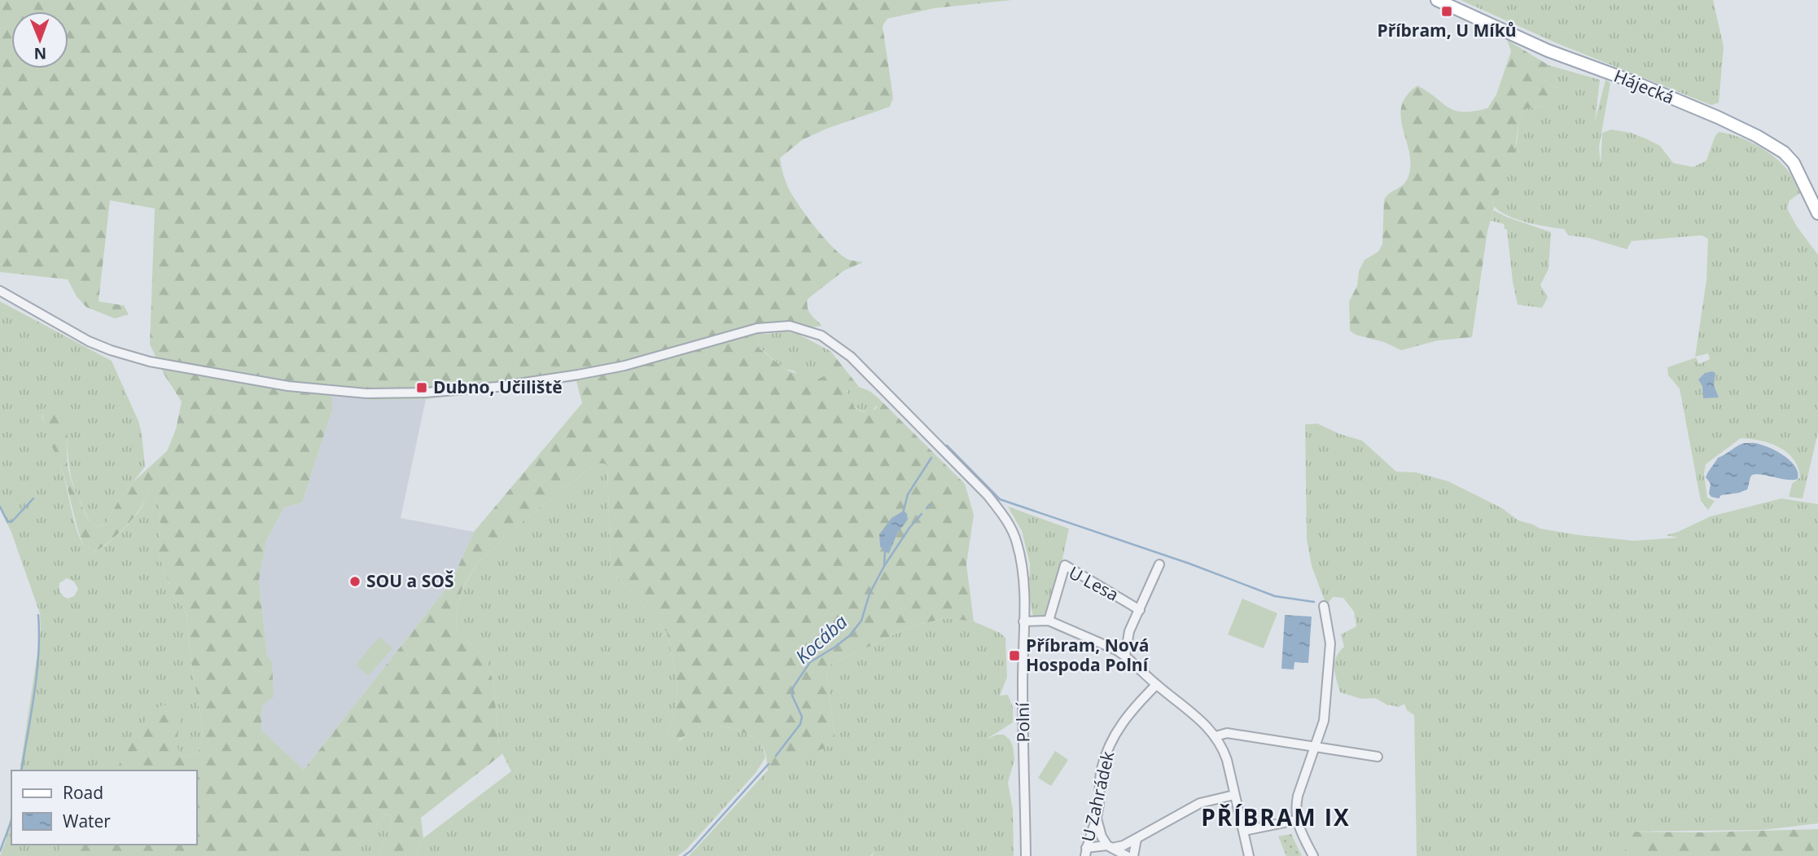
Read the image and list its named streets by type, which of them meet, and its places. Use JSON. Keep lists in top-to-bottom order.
{
  "streets": {
    "main road": ["Hájecká"],
    "street": ["U Lesa", "Polní", "U Zahrádek"]
  },
  "districts": ["PŘÍBRAM IX"],
  "water": ["Kocába"],
  "places": {
    "transit": ["Příbram, U Míků", "Dubno, Učiliště", "Příbram, Nová Hospoda Polní"],
    "other": ["SOU a SOŠ"]
  },
  "legend": ["Road", "Water"],
  "north": "bottom"
}
